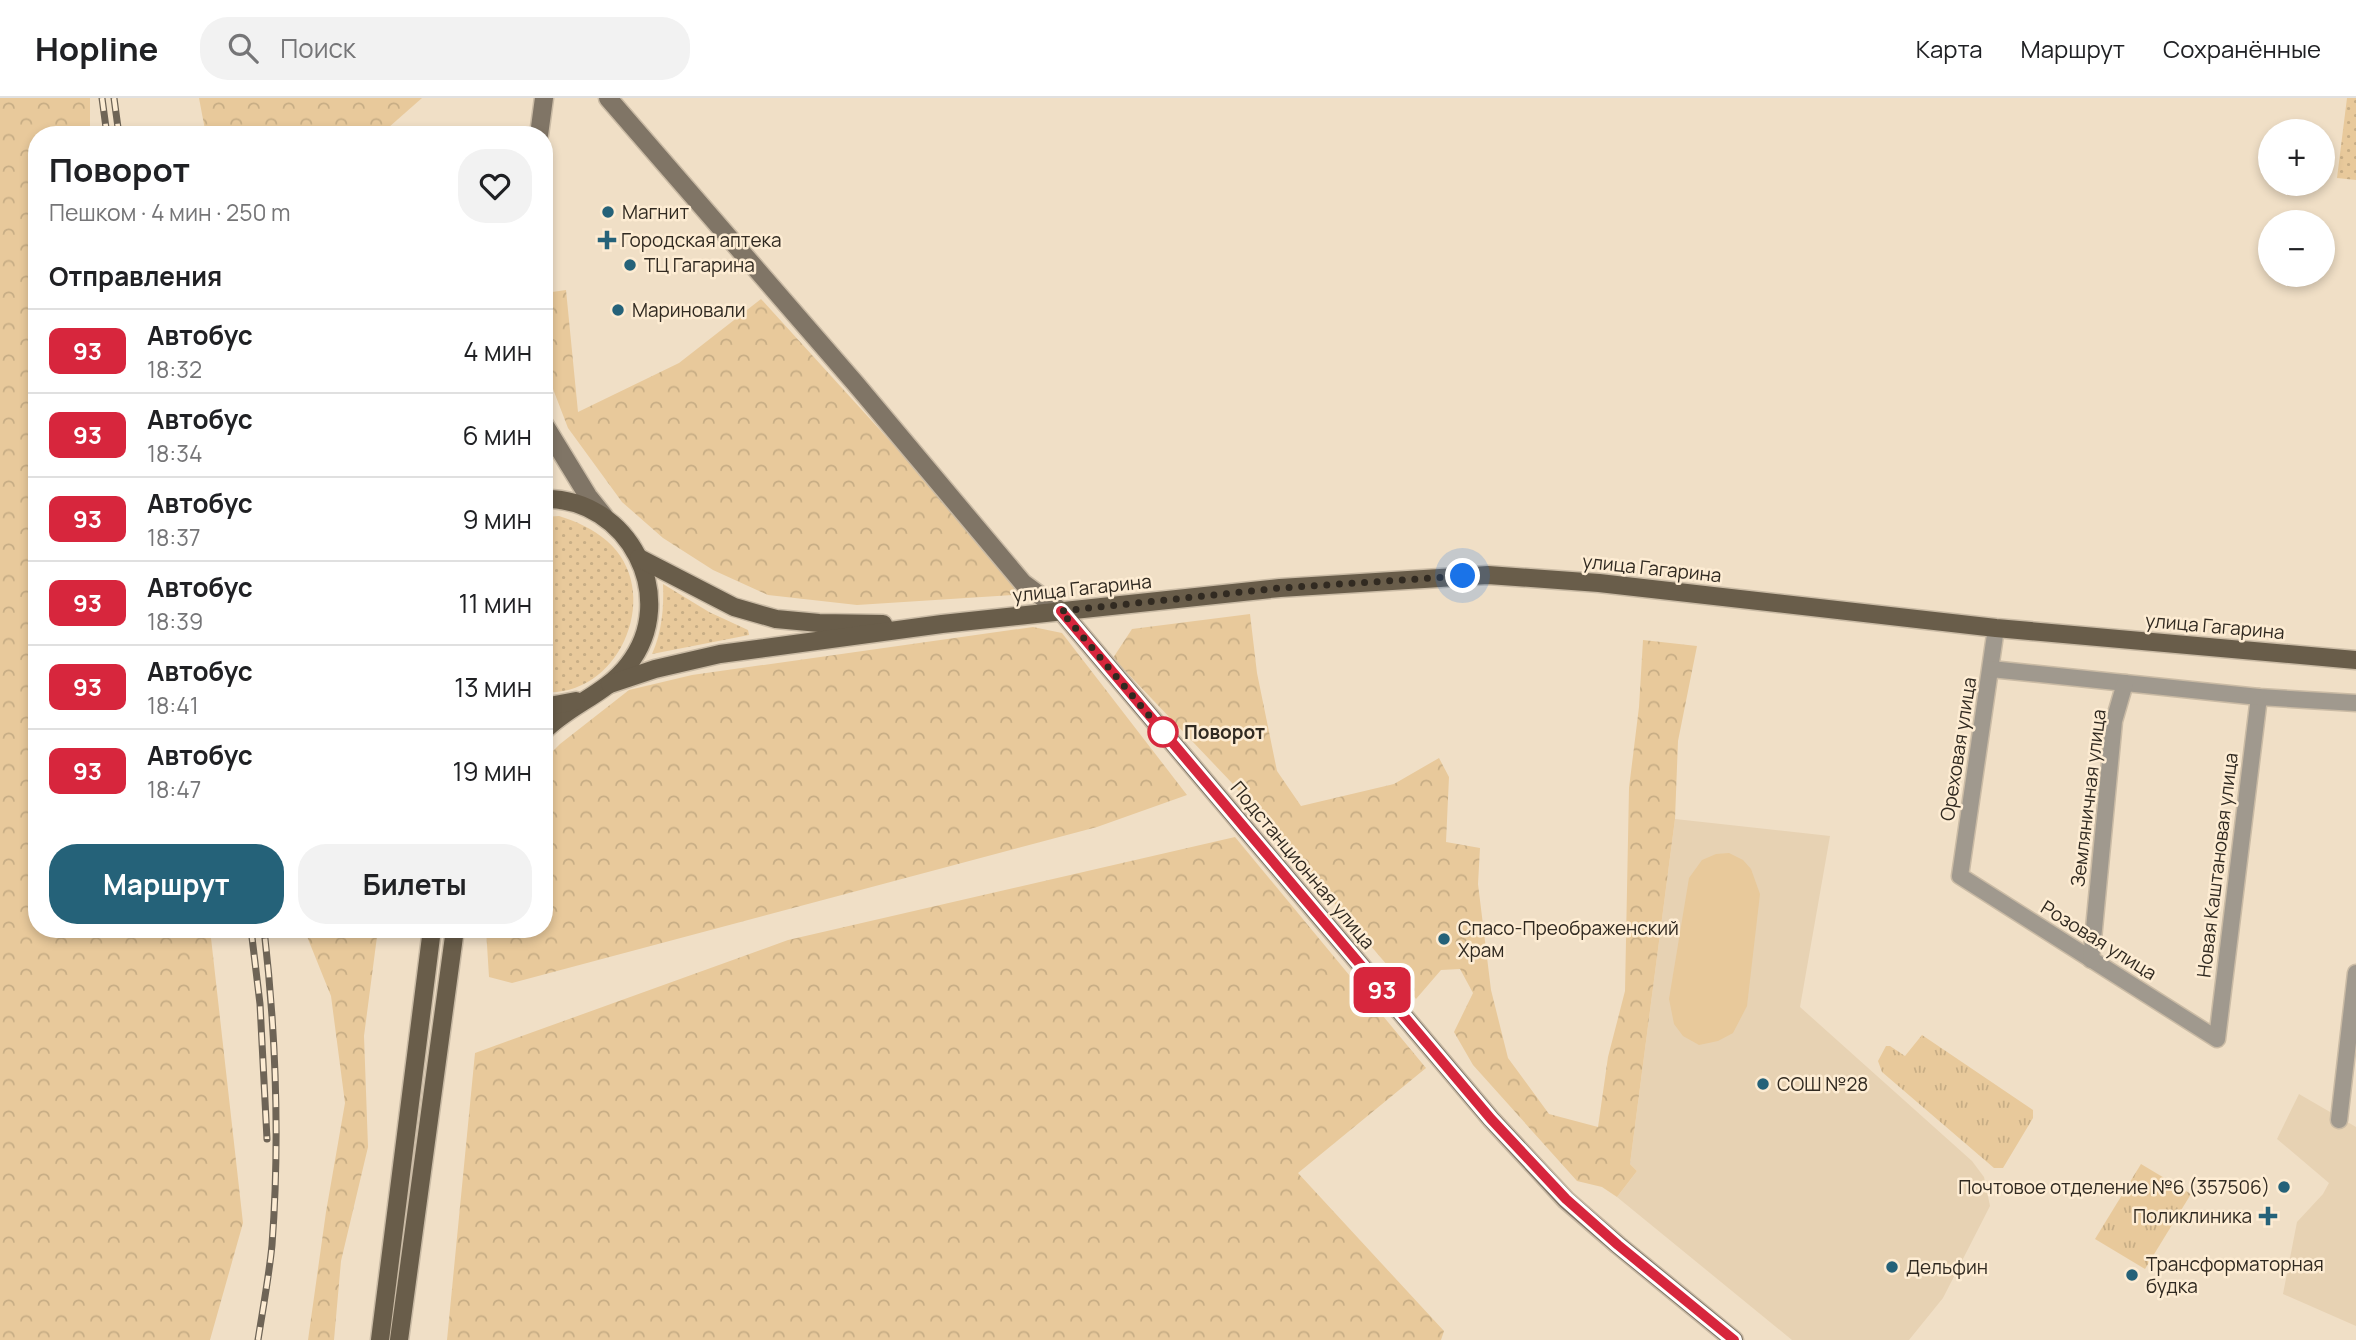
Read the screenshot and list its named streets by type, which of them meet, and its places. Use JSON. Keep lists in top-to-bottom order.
{
  "streets": {
    "main road": ["улица Гагарина"],
    "street": [
      "Ореховая улица",
      "Земляничная улица",
      "Подстанционная улица",
      "Новая Каштановая улица",
      "Розовая улица"
    ]
  },
  "crossings": [
    ["улица Гагарина", "Ореховая улица"],
    ["улица Гагарина", "Подстанционная улица"],
    ["Ореховая улица", "Розовая улица"],
    ["Земляничная улица", "Розовая улица"],
    ["Новая Каштановая улица", "Розовая улица"]
  ],
  "places": {
    "other": [
      "Магнит",
      "ТЦ Гагарина",
      "Мариновали",
      "Поворот",
      "Спасо-Преображенский Храм",
      "СОШ №28",
      "Почтовое отделение №6 (357506)",
      "Дельфин",
      "Трансформаторная будка"
    ],
    "health": ["Городская аптека", "Поликлиника"]
  },
  "lines": ["bus line 93"],
  "page": {
    "header": "Hopline",
    "search": "Поиск",
    "nav": ["Карта", "Маршрут", "Сохранённые"],
    "on_map": "93",
    "map_buttons": ["+", "−"],
    "heading": [
      ["Поворот", "Пешком · 4 мин · 250 m"],
      "Отправления"
    ],
    "list": [
      {
        "mark": "93",
        "name": "Автобус",
        "note": "18:32",
        "value": "4 мин"
      },
      {
        "mark": "93",
        "name": "Автобус",
        "note": "18:34",
        "value": "6 мин"
      },
      {
        "mark": "93",
        "name": "Автобус",
        "note": "18:37",
        "value": "9 мин"
      },
      {
        "mark": "93",
        "name": "Автобус",
        "note": "18:39",
        "value": "11 мин"
      },
      {
        "mark": "93",
        "name": "Автобус",
        "note": "18:41",
        "value": "13 мин"
      },
      {
        "mark": "93",
        "name": "Автобус",
        "note": "18:47",
        "value": "19 мин"
      }
    ],
    "buttons": ["Маршрут", "Билеты"]
  }
}
